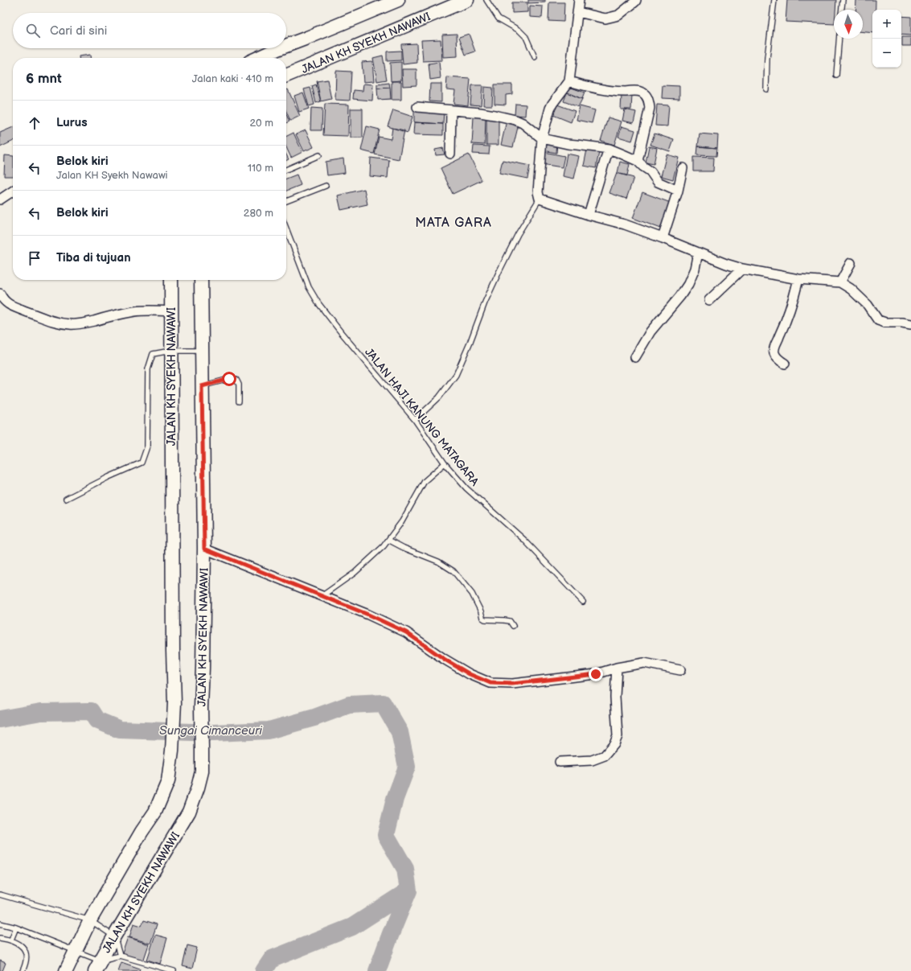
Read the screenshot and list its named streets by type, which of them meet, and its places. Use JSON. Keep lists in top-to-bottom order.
{
  "streets": {
    "main road": ["JALAN KH SYEKH NAWAWI"],
    "lane": ["JALAN HAJI KANUNG MATAGARA"]
  },
  "districts": ["MATA GARA"],
  "water": ["Sungai Cimanceuri"],
  "north": "bottom",
  "page": {
    "map_buttons": ["+", "−"],
    "search": "Cari di sini",
    "heading": ["6 mnt", "Jalan kaki · 410 m"],
    "list": [
      ["Lurus", "20 m"],
      ["Belok kiri", "Jalan KH Syekh Nawawi", "110 m"],
      ["Belok kiri", "280 m"],
      "Tiba di tujuan"
    ]
  }
}
